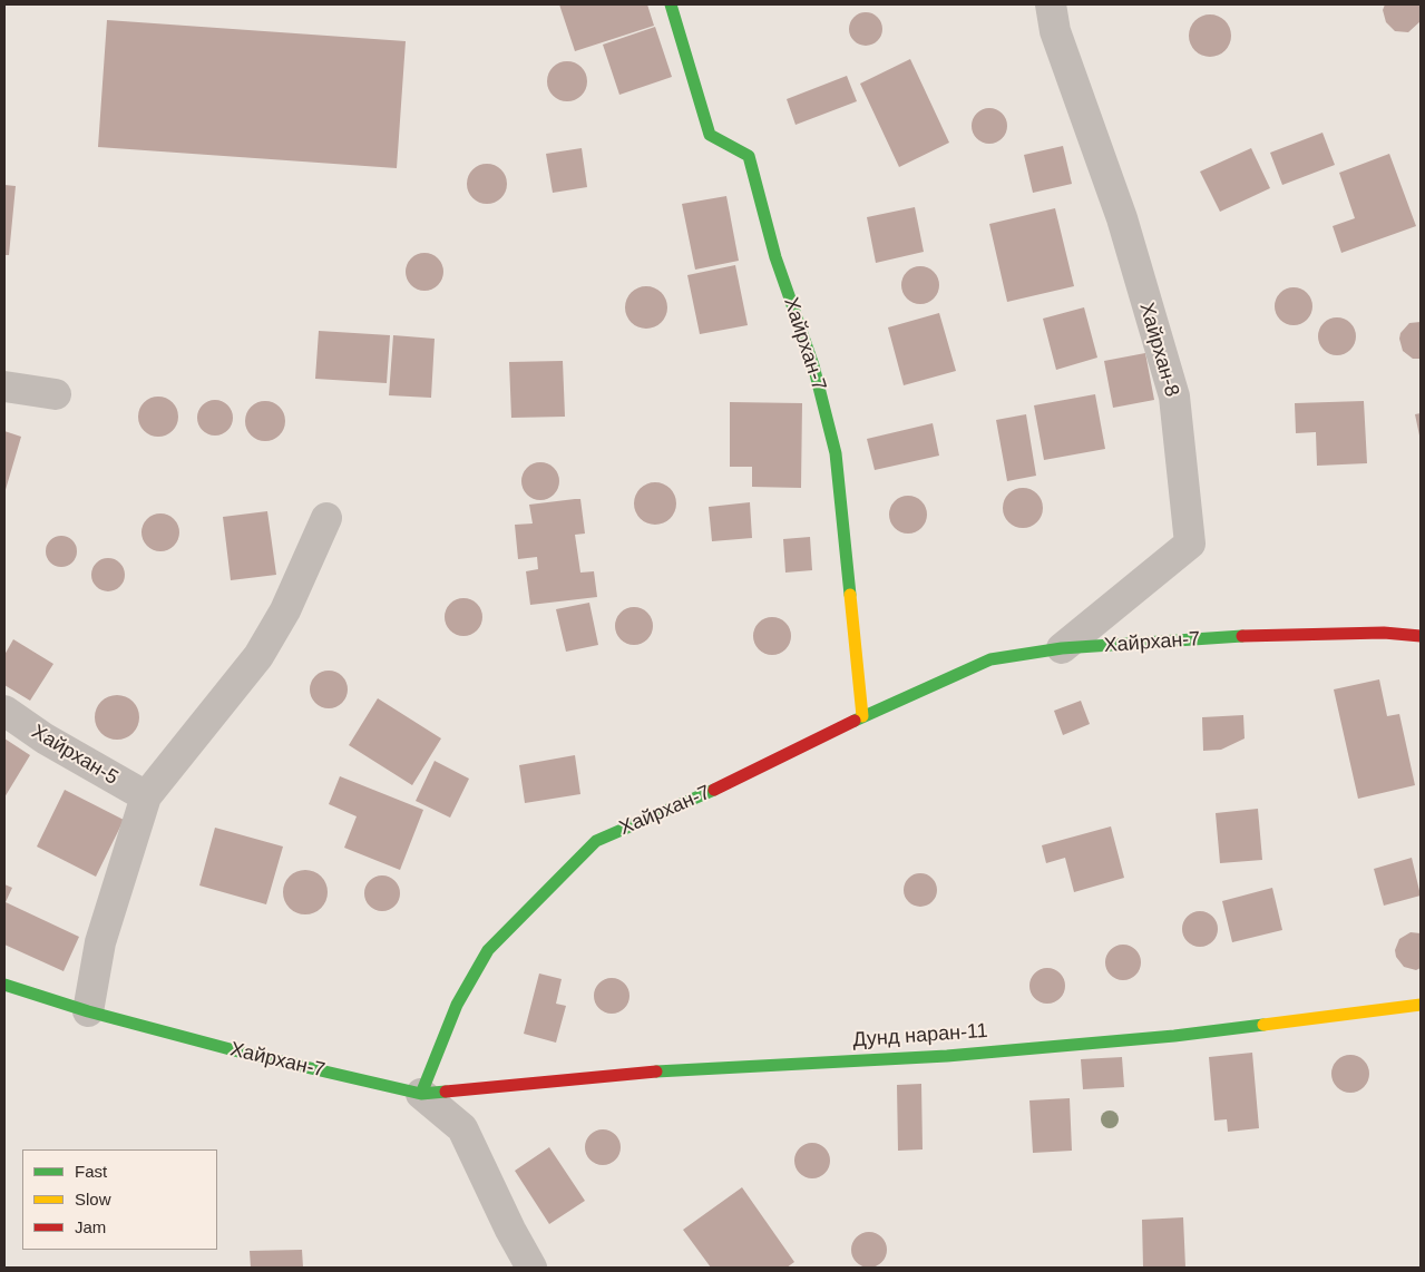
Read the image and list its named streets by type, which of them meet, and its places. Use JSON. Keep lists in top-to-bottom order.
{
  "streets": {
    "street": [
      "Хайрхан-7",
      "Хайрхан-8",
      "Хайрхан-5",
      "Дунд наран-11"
    ]
  },
  "crossings": [
    ["Хайрхан-7", "Хайрхан-8"],
    ["Хайрхан-7", "Дунд наран-11"]
  ],
  "legend": ["Fast", "Slow", "Jam"]
}
